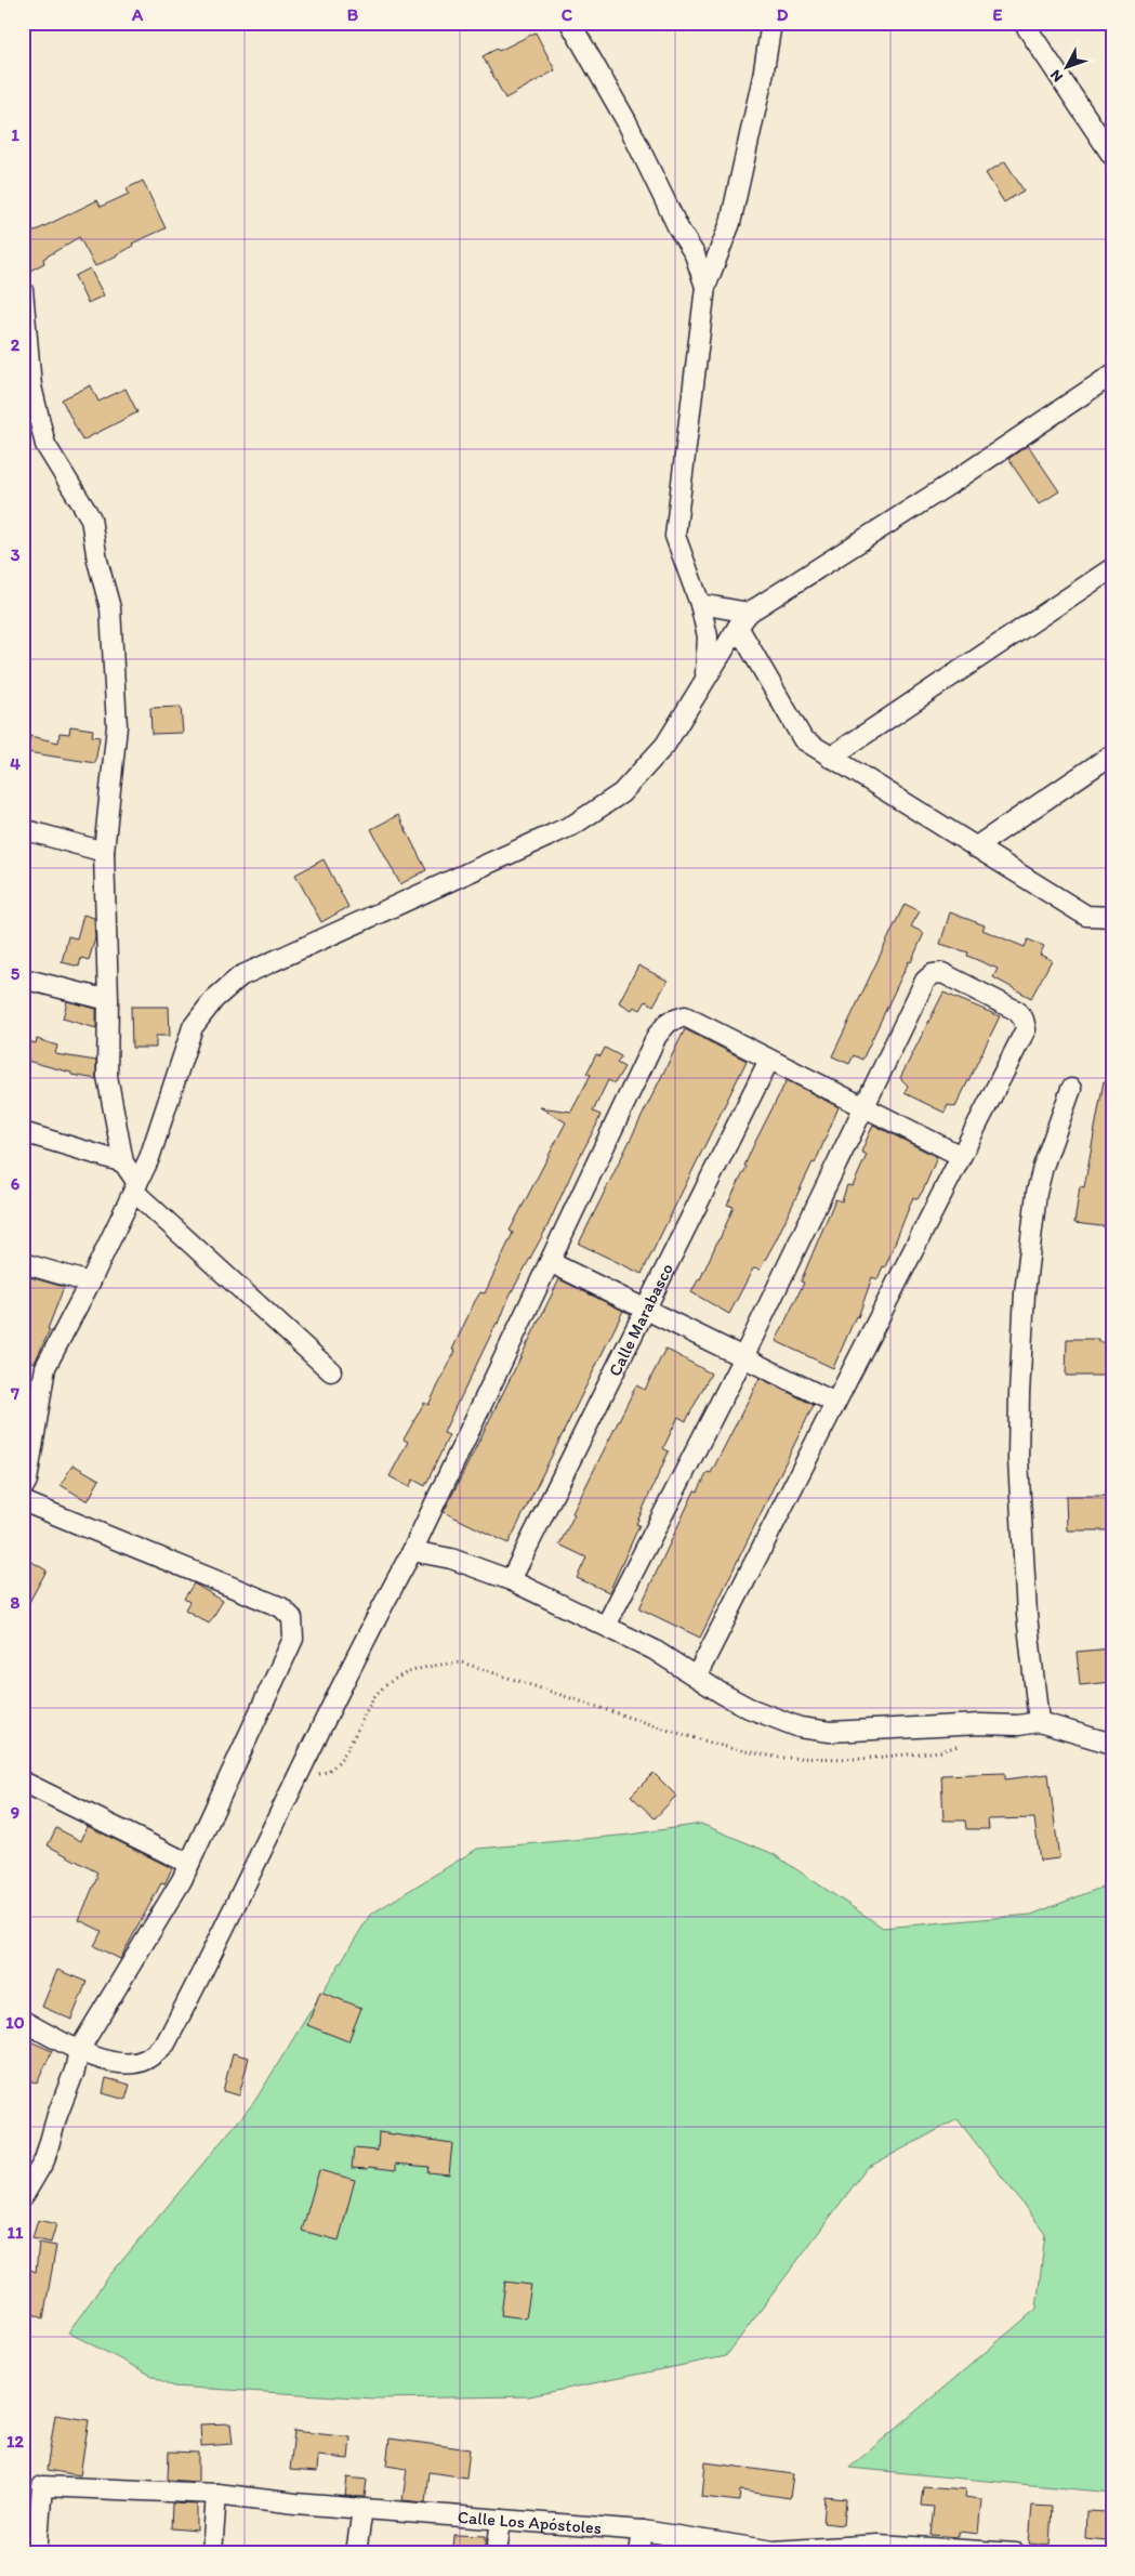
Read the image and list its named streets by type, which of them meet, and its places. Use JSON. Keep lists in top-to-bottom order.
{
  "streets": {
    "street": ["Calle Marabasco", "Calle Los Apóstoles"]
  },
  "north": "bottom left",
  "grid": {
    "columns": [
      "A",
      "B",
      "C",
      "D",
      "E"
    ],
    "rows": [
      "1",
      "2",
      "3",
      "4",
      "5",
      "6",
      "7",
      "8",
      "9",
      "10",
      "11",
      "12"
    ]
  }
}
